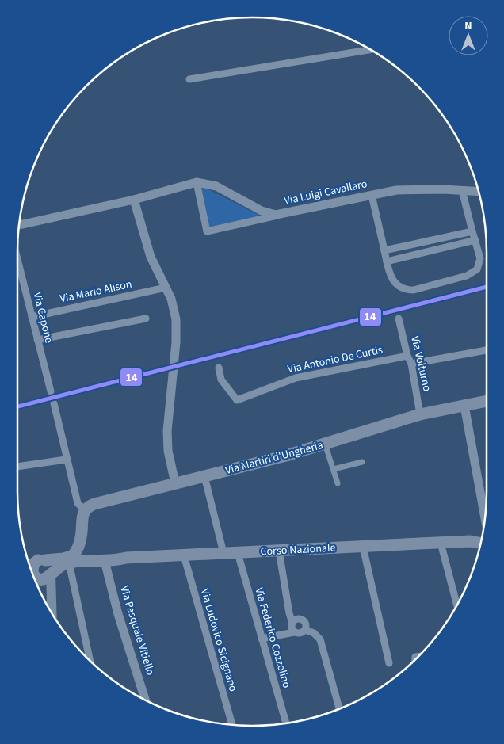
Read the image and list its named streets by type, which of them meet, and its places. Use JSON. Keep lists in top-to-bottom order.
{
  "streets": {
    "main road": ["Via Martiri d'Ungheria", "Corso Nazionale"],
    "street": [
      "Via Luigi Cavallaro",
      "Via Mario Alison",
      "Via Capone",
      "Via Antonio De Curtis",
      "Via Volturno",
      "Via Pasquale Vitiello",
      "Via Federico Cozzolino",
      "Via Ludovico Sicignano"
    ]
  },
  "crossings": [
    ["Via Mario Alison", "Via Capone"],
    ["Via Antonio De Curtis", "Via Volturno"],
    ["Via Volturno", "Via Martiri d'Ungheria"],
    ["Corso Nazionale", "Via Pasquale Vitiello"],
    ["Corso Nazionale", "Via Federico Cozzolino"],
    ["Corso Nazionale", "Via Ludovico Sicignano"]
  ],
  "lines": ["transit line 14"],
  "north": "top"
}
